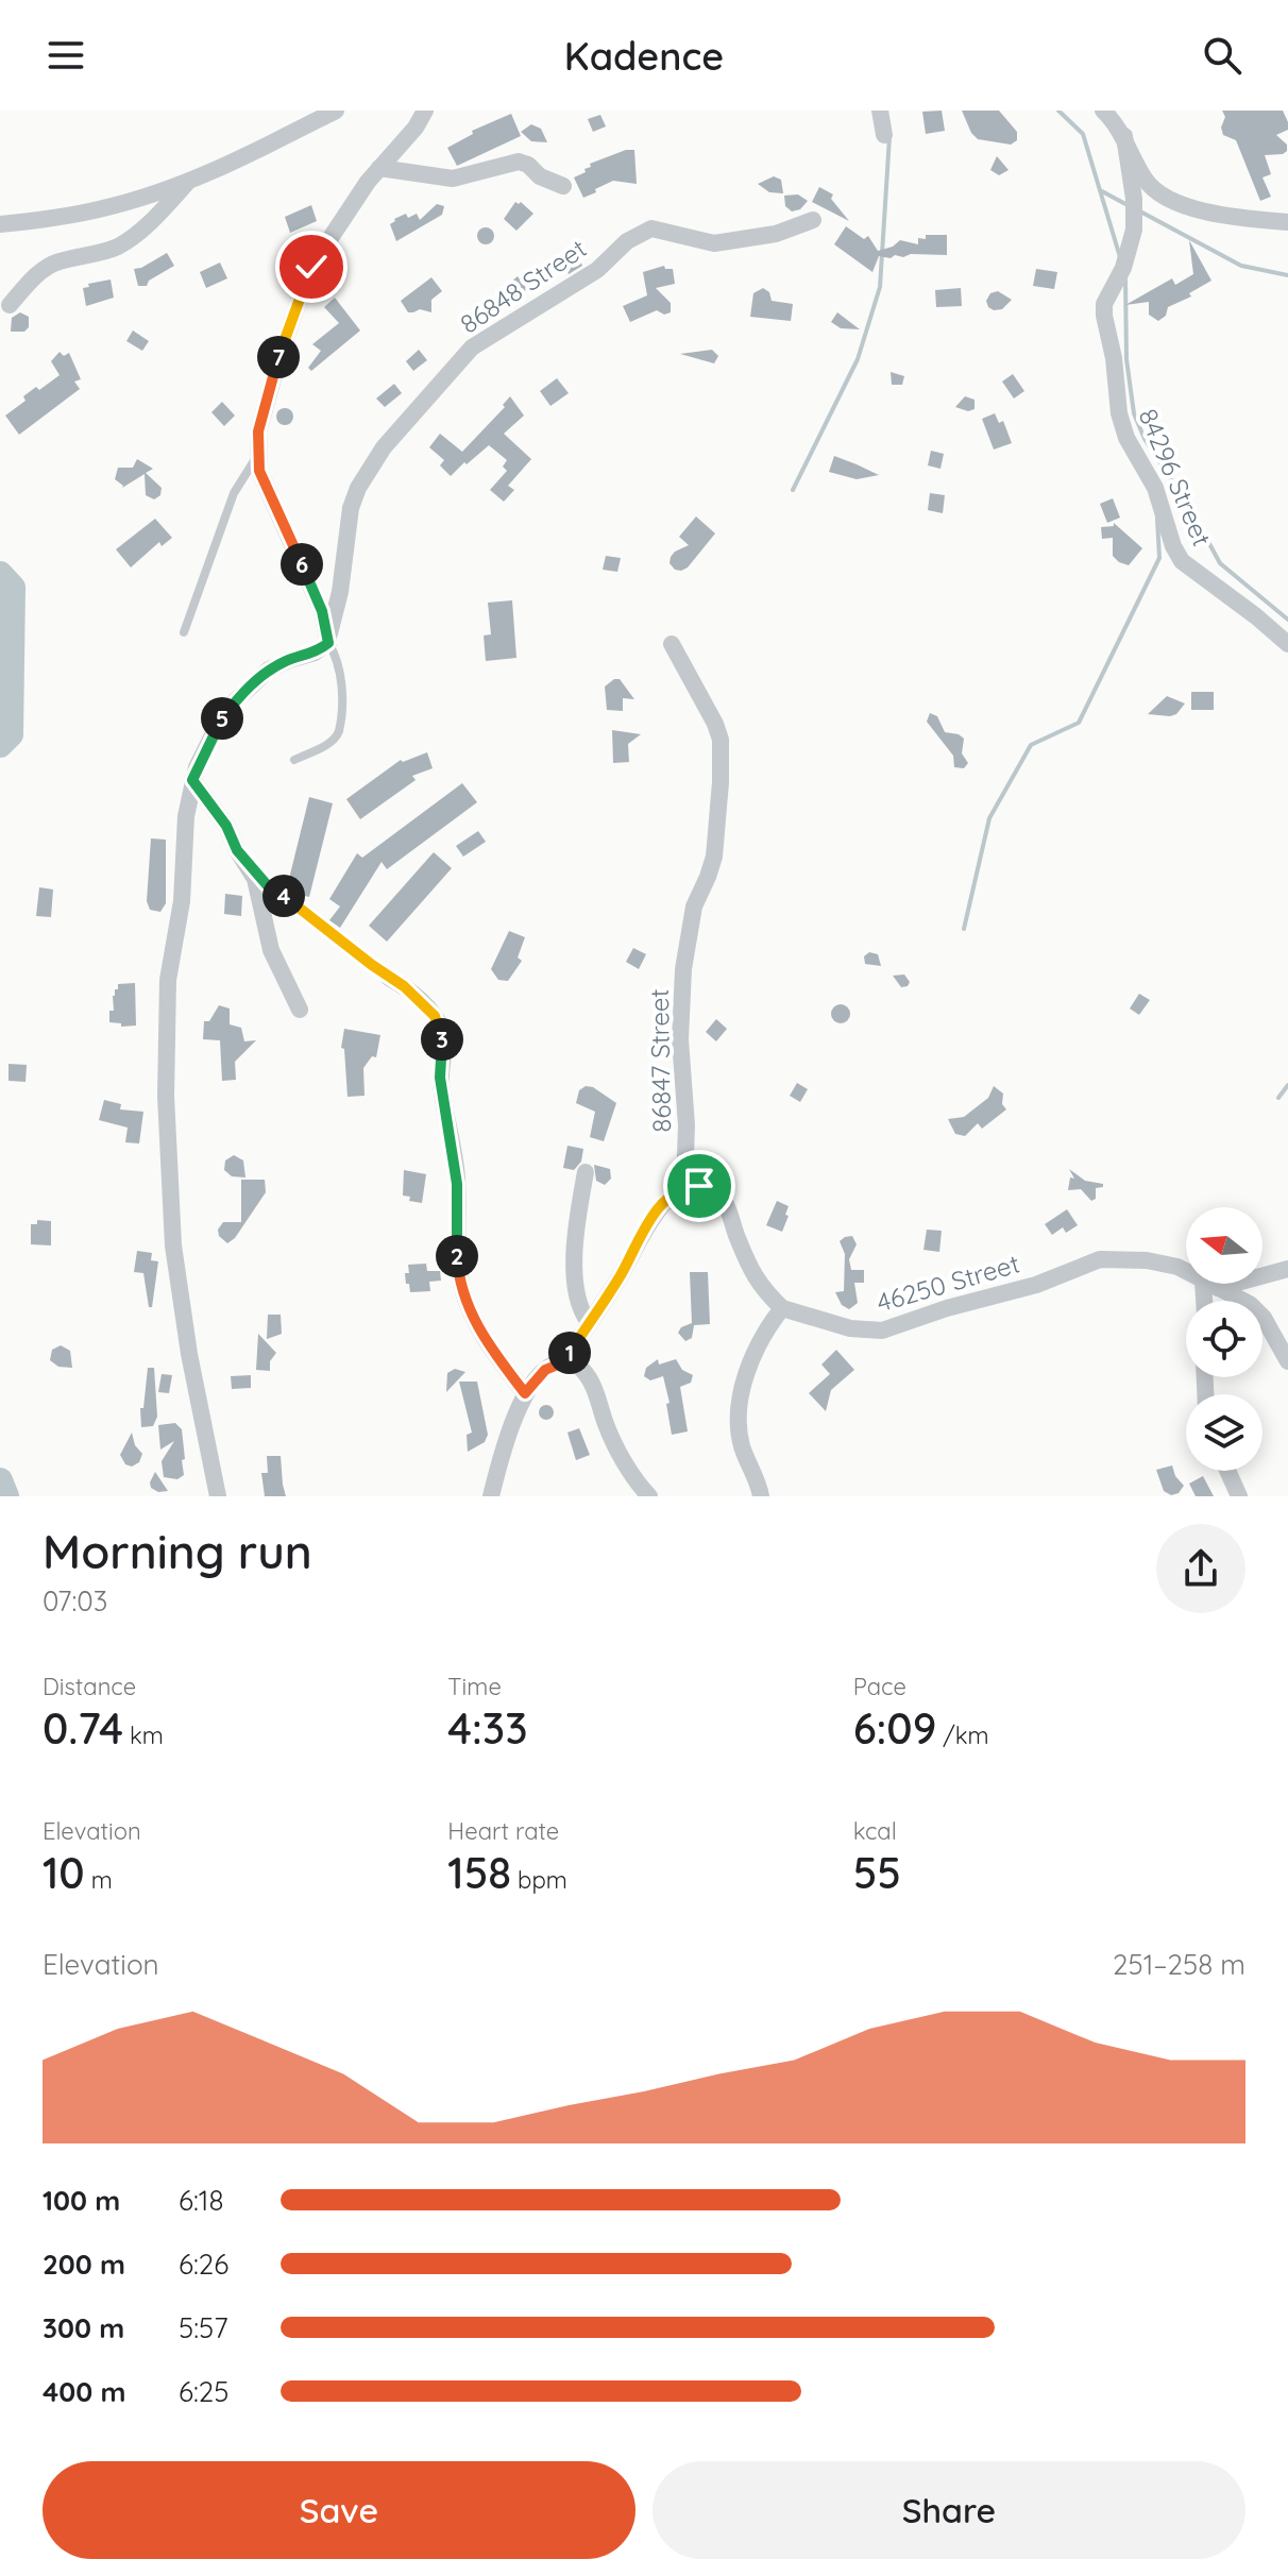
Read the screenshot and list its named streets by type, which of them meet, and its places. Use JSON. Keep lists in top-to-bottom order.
{
  "streets": {
    "street": [
      "86848 Street",
      "84296 Street",
      "86847 Street",
      "46250 Street"
    ]
  },
  "north": "left",
  "page": {
    "header": "Kadence",
    "pins": [
      "7",
      "6",
      "5",
      "4",
      "3",
      "2",
      "1"
    ],
    "heading": ["Morning run", "07:03"],
    "stats": [
      ["Distance", "0.74 km"],
      ["Time", "4:33"],
      ["Pace", "6:09 /km"],
      ["Elevation", "10 m"],
      ["Heart rate", "158 bpm"],
      ["kcal", "55"]
    ],
    "chart": ["Elevation", "251–258 m"],
    "list": [
      {
        "name": "100 m",
        "note": "6:18"
      },
      {
        "name": "200 m",
        "note": "6:26"
      },
      {
        "name": "300 m",
        "note": "5:57"
      },
      {
        "name": "400 m",
        "note": "6:25"
      }
    ],
    "buttons": ["Save", "Share"]
  }
}
